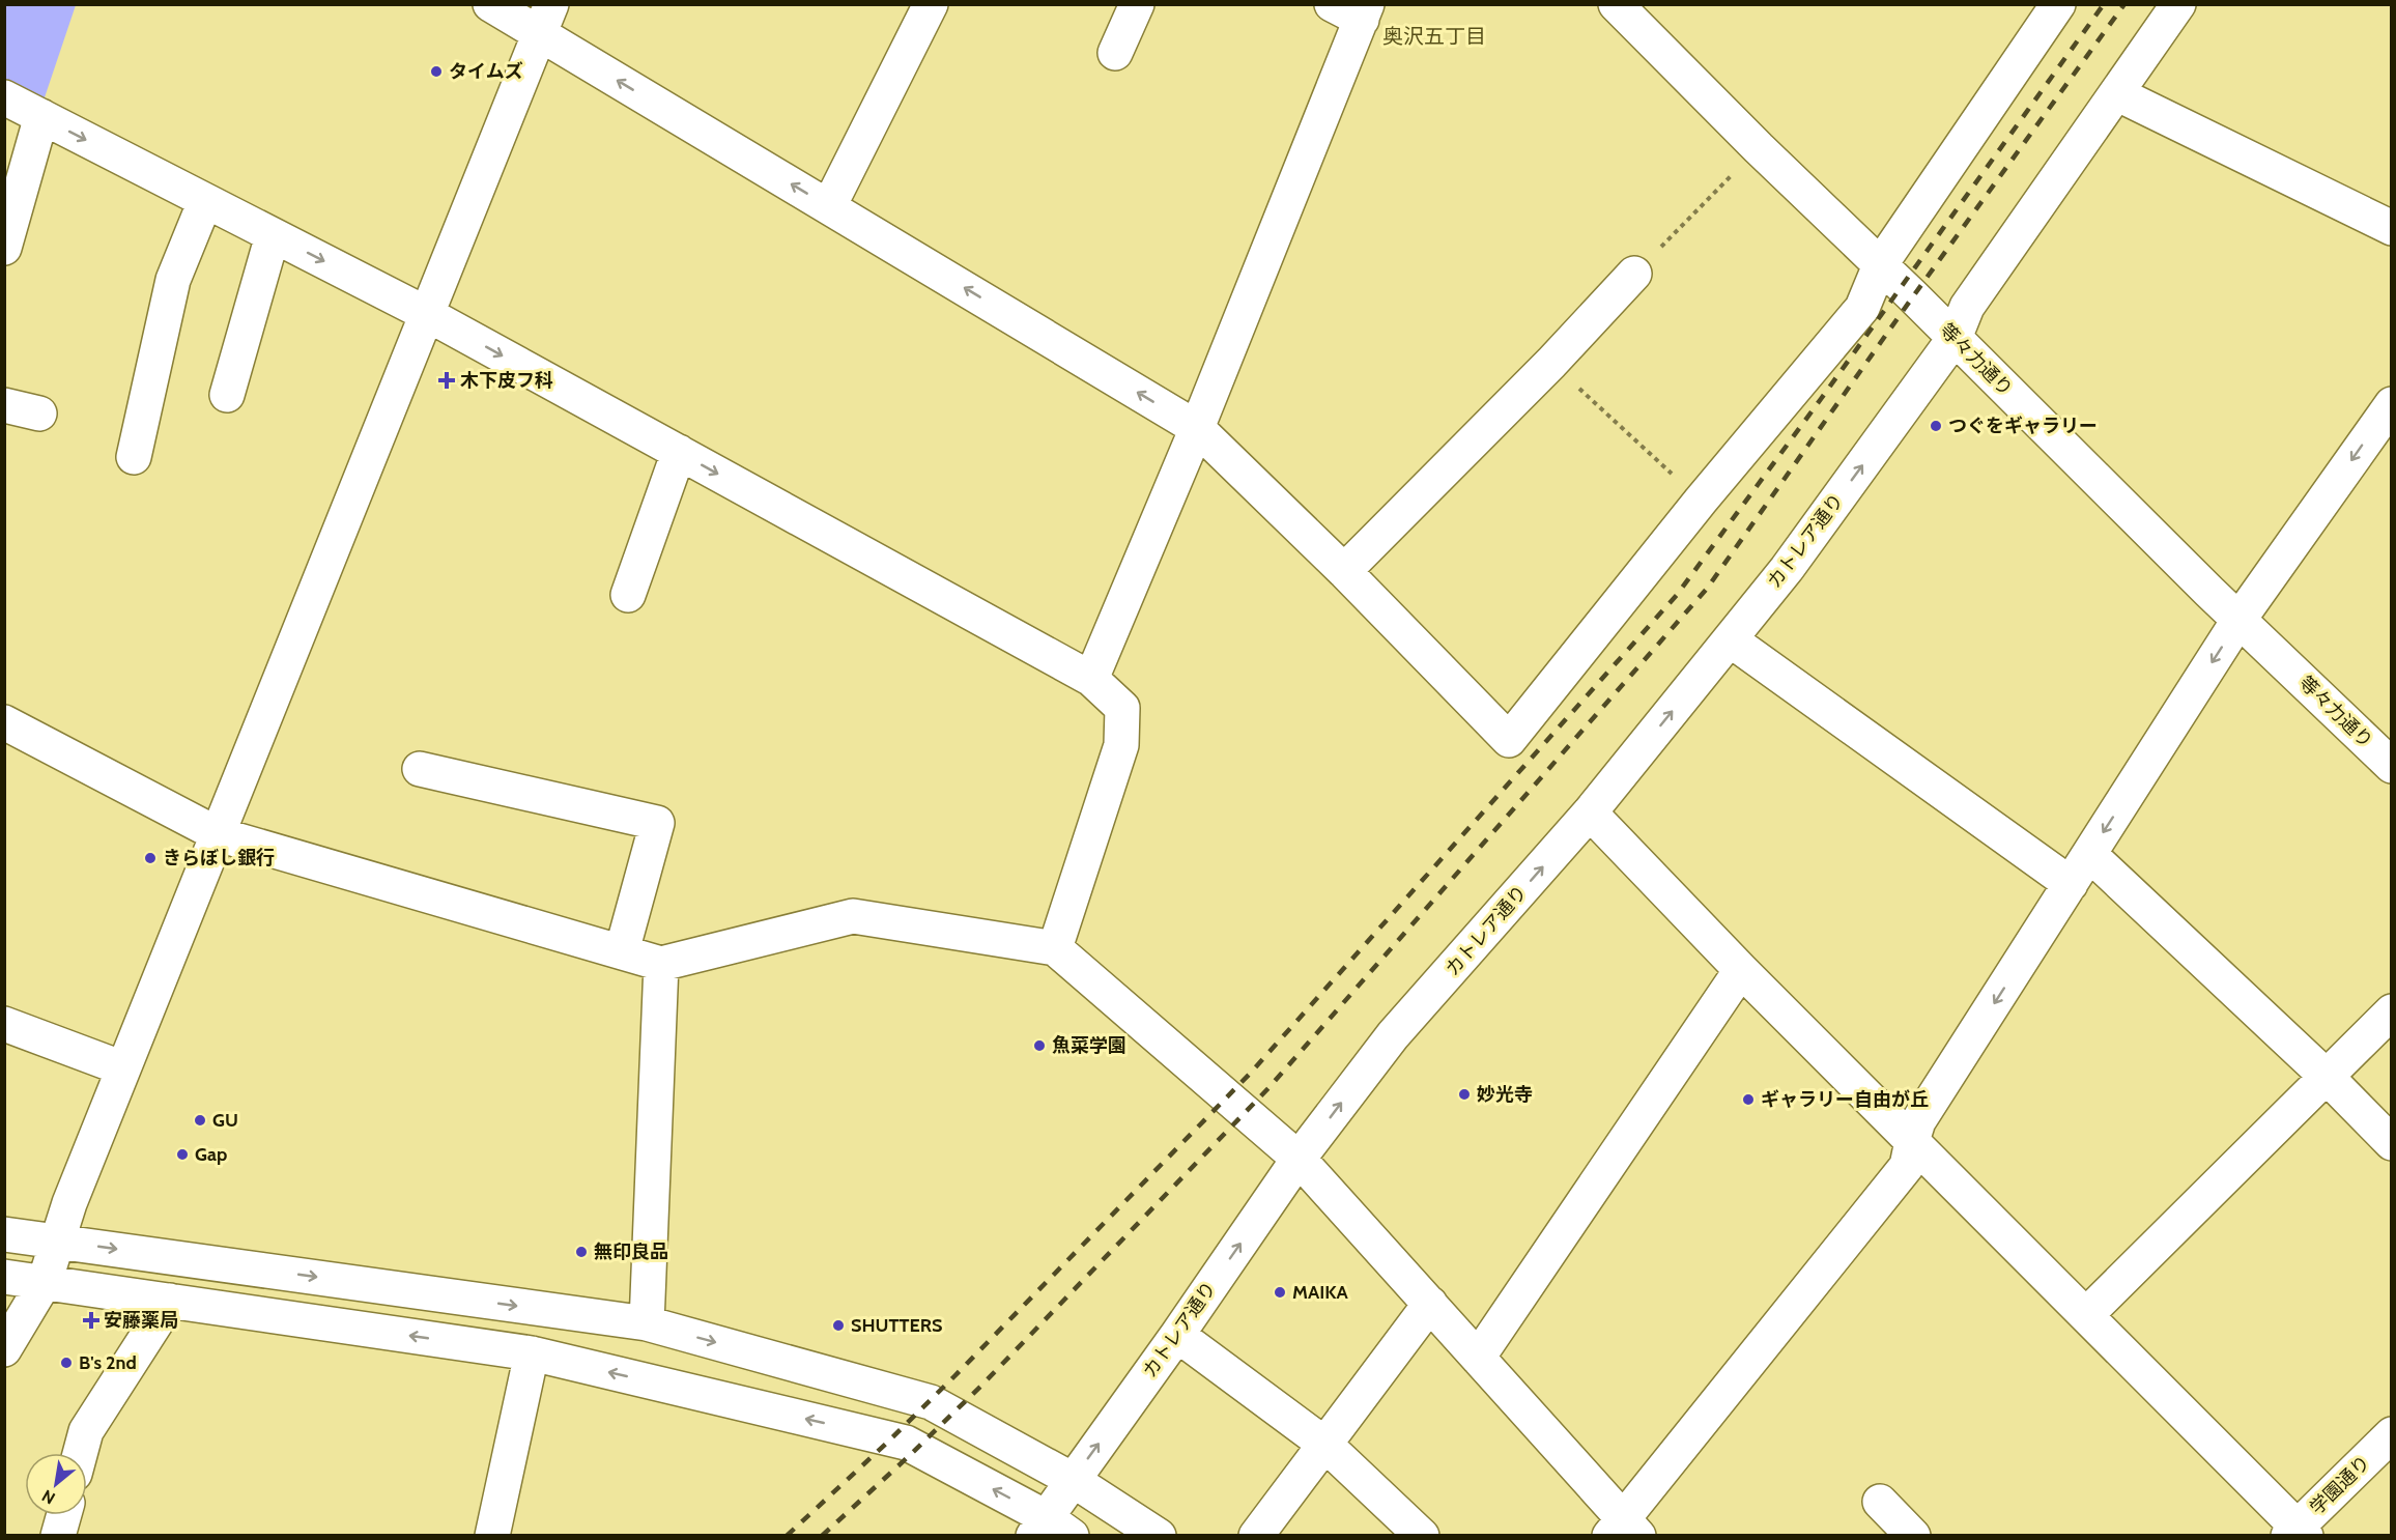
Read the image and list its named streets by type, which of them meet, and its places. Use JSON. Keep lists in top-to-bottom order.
{
  "streets": {
    "street": ["等々力通り", "カトレア通り", "学園通り"]
  },
  "crossings": [
    ["等々力通り", "カトレア通り"]
  ],
  "districts": ["奥沢五丁目"],
  "places": {
    "other": [
      "タイムズ",
      "つぐをギャラリー",
      "きらぼし銀行",
      "魚菜学園",
      "妙光寺",
      "ギャラリー自由が丘",
      "GU",
      "Gap",
      "無印良品",
      "MAIKA",
      "SHUTTERS",
      "B's 2nd"
    ],
    "health": ["木下皮フ科", "安藤薬局"]
  },
  "north": "bottom left"
}
